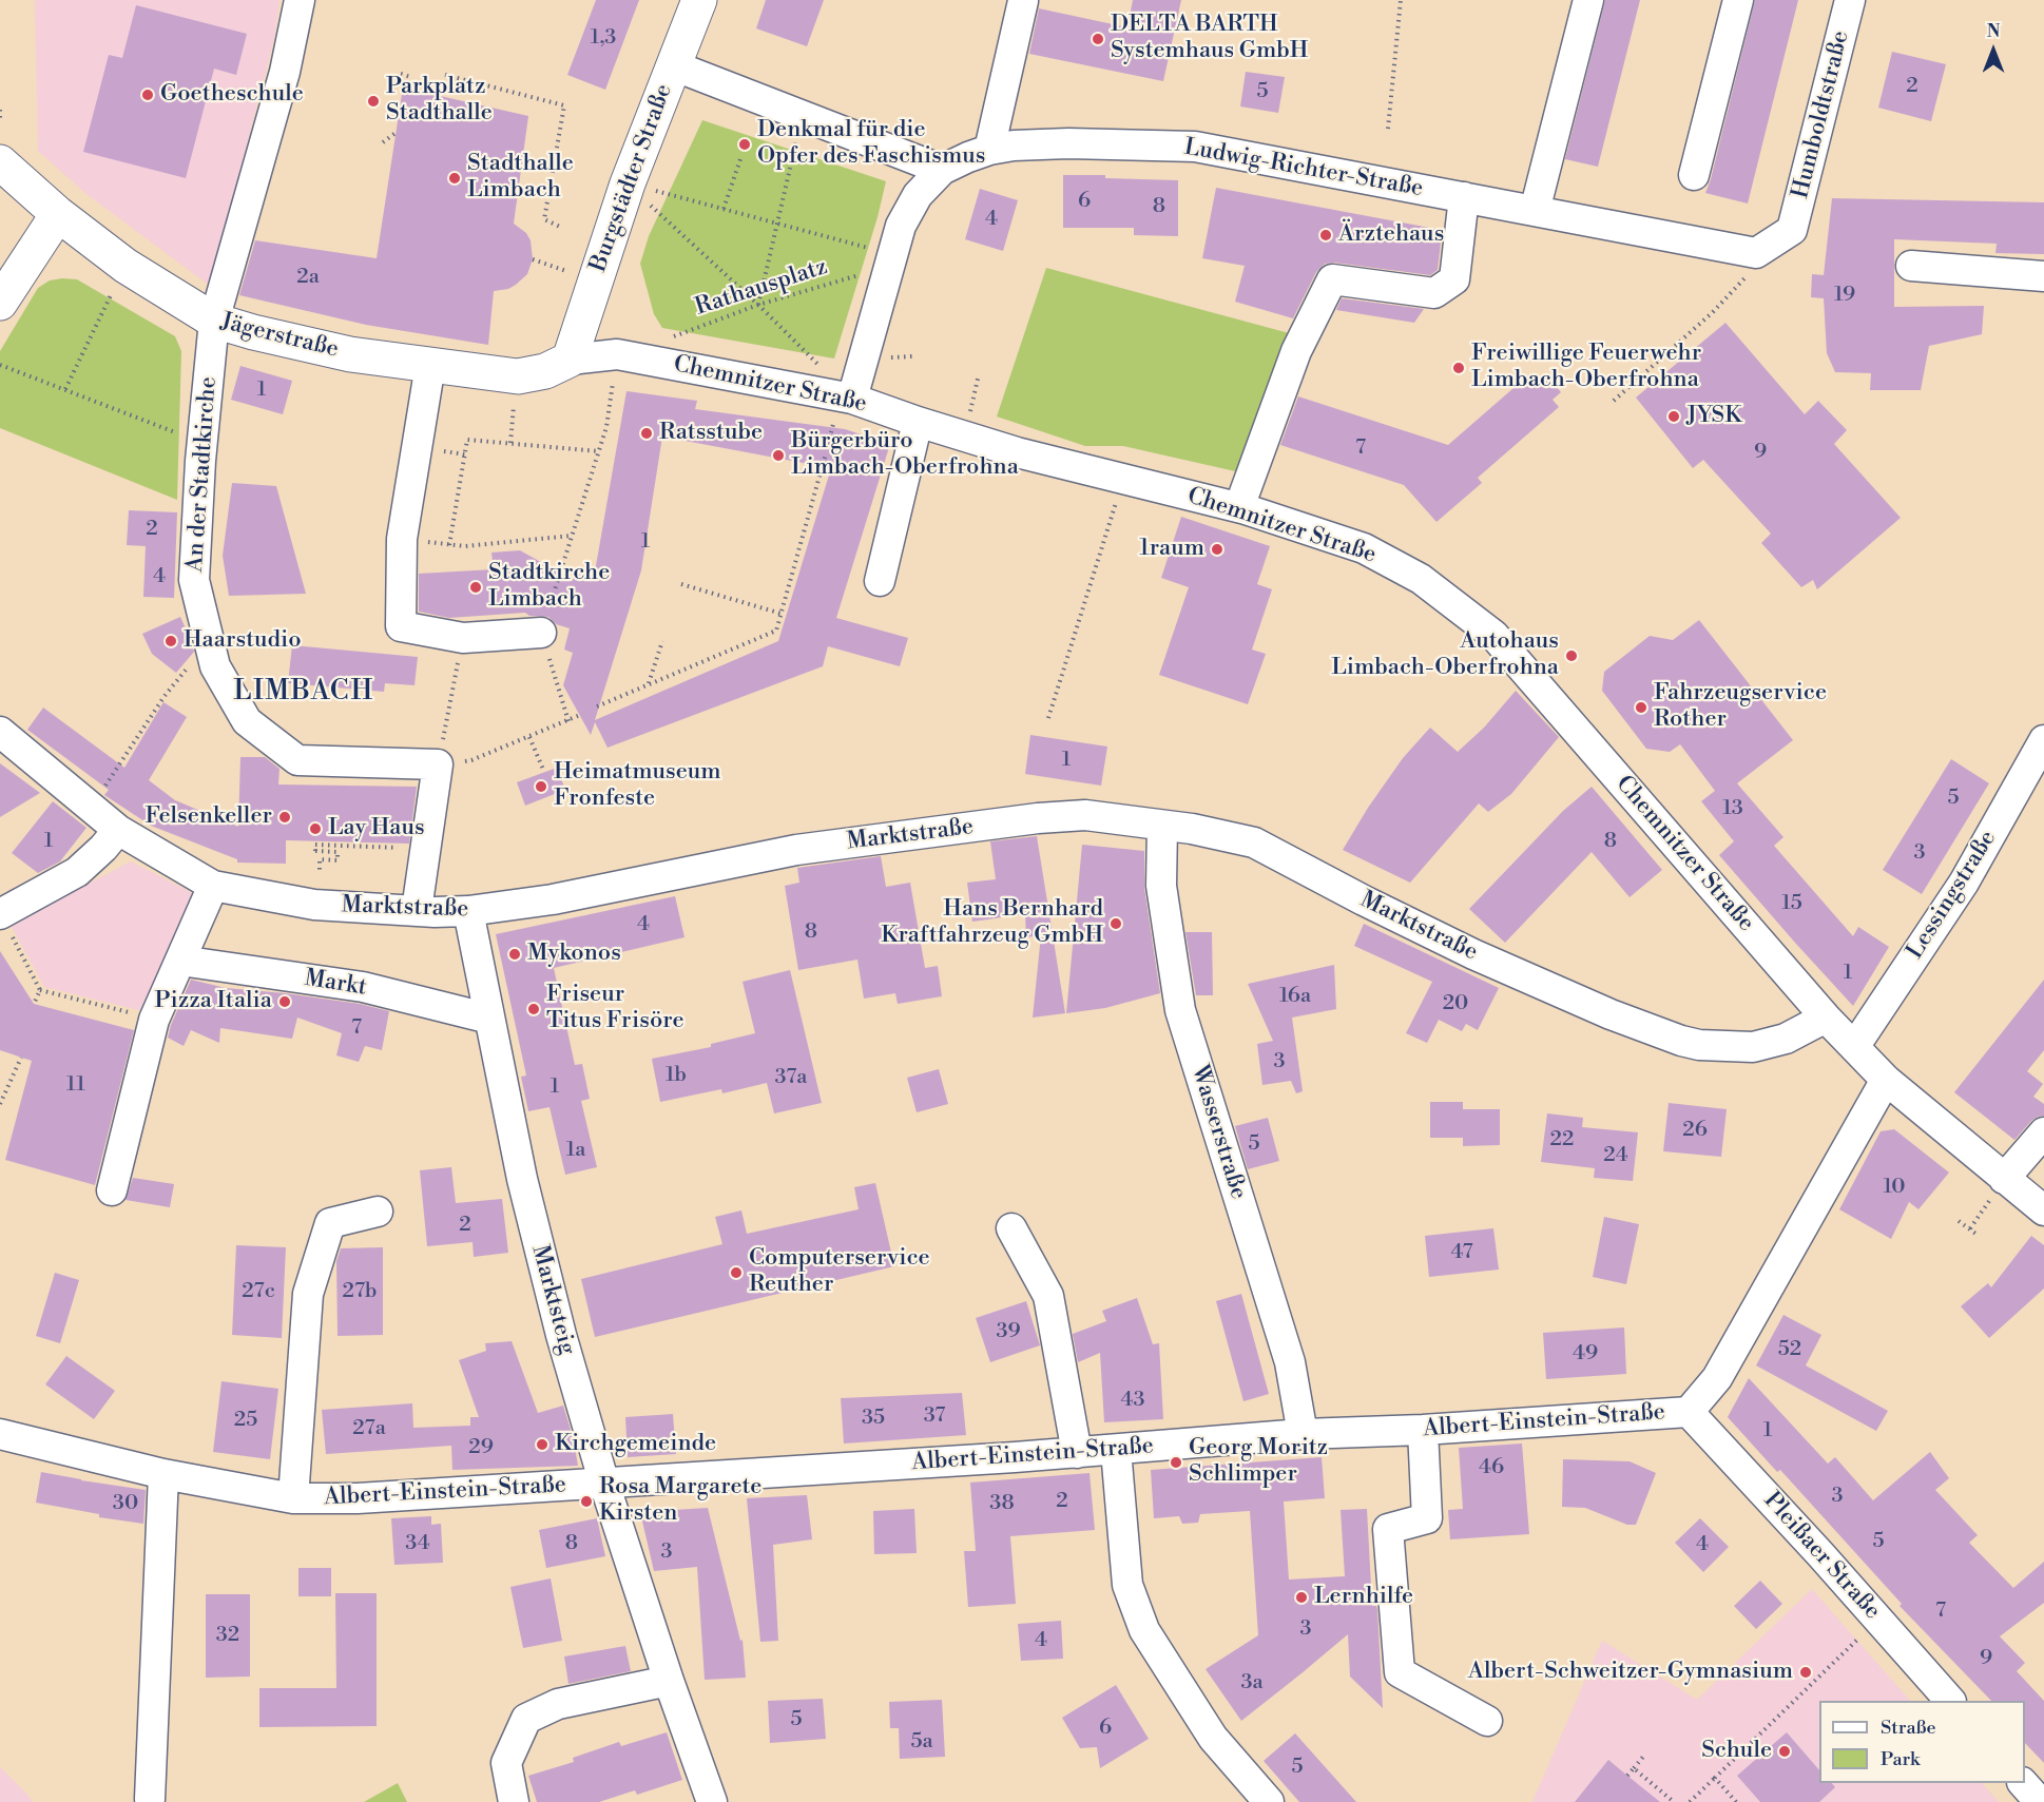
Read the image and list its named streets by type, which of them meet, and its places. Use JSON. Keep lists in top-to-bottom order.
{
  "streets": {
    "main road": ["Burgstädter Straße", "Jägerstraße"],
    "street": [
      "Humboldtstraße",
      "Ludwig-Richter-Straße",
      "Chemnitzer Straße",
      "An der Stadtkirche",
      "Marktstraße",
      "Lessingstraße",
      "Markt",
      "Wasserstraße",
      "Marktsteig",
      "Albert-Einstein-Straße",
      "Pleißaer Straße"
    ],
    "path": ["Rathausplatz"]
  },
  "crossings": [
    ["Humboldtstraße", "Ludwig-Richter-Straße"],
    ["Ludwig-Richter-Straße", "Rathausplatz"],
    ["Ludwig-Richter-Straße", "Chemnitzer Straße"],
    ["Burgstädter Straße", "Jägerstraße"],
    ["Burgstädter Straße", "Chemnitzer Straße"],
    ["Rathausplatz", "Chemnitzer Straße"],
    ["Jägerstraße", "Chemnitzer Straße"],
    ["Jägerstraße", "An der Stadtkirche"],
    ["Chemnitzer Straße", "Marktstraße"],
    ["Chemnitzer Straße", "Lessingstraße"],
    ["Chemnitzer Straße", "Albert-Einstein-Straße"],
    ["Marktstraße", "Wasserstraße"],
    ["Marktstraße", "Marktsteig"],
    ["Markt", "Marktsteig"],
    ["Wasserstraße", "Albert-Einstein-Straße"],
    ["Marktsteig", "Albert-Einstein-Straße"],
    ["Albert-Einstein-Straße", "Pleißaer Straße"]
  ],
  "districts": ["LIMBACH"],
  "places": [
    "DELTA BARTH Systemhaus GmbH",
    "Goetheschule",
    "Parkplatz Stadthalle",
    "Denkmal für die Opfer des Faschismus",
    "Stadthalle Limbach",
    "Ärztehaus",
    "Freiwillige Feuerwehr Limbach-Oberfrohna",
    "JYSK",
    "Ratsstube",
    "Bürgerbüro Limbach-Oberfrohna",
    "1raum",
    "Stadtkirche Limbach",
    "Haarstudio",
    "Autohaus Limbach-Oberfrohna",
    "Fahrzeugservice Rother",
    "Heimatmuseum Fronfeste",
    "Felsenkeller",
    "Lay Haus",
    "Hans Bernhard Kraftfahrzeug GmbH",
    "Mykonos",
    "Pizza Italia",
    "Friseur Titus Frisöre",
    "Computerservice Reuther",
    "Kirchgemeinde",
    "Georg Moritz Schlimper",
    "Rosa Margarete Kirsten",
    "Lernhilfe",
    "Albert-Schweitzer-Gymnasium",
    "Schule"
  ],
  "house_numbers": [
    "1,3",
    "2",
    "5",
    "6",
    "8",
    "4",
    "2a",
    "19",
    "1",
    "7",
    "9",
    "2",
    "1",
    "4",
    "1",
    "5",
    "13",
    "1",
    "8",
    "3",
    "15",
    "4",
    "8",
    "1",
    "16a",
    "20",
    "7",
    "3",
    "1b",
    "37a",
    "11",
    "1",
    "26",
    "22",
    "5",
    "1a",
    "24",
    "10",
    "2",
    "47",
    "27c",
    "27b",
    "39",
    "52",
    "49",
    "43",
    "37",
    "35",
    "25",
    "27a",
    "1",
    "29",
    "46",
    "3",
    "2",
    "30",
    "38",
    "5",
    "34",
    "8",
    "4",
    "3",
    "7",
    "3",
    "32",
    "4",
    "9",
    "3a",
    "5",
    "6",
    "5a",
    "5"
  ],
  "legend": ["Straße", "Park"],
  "north": "top"
}
